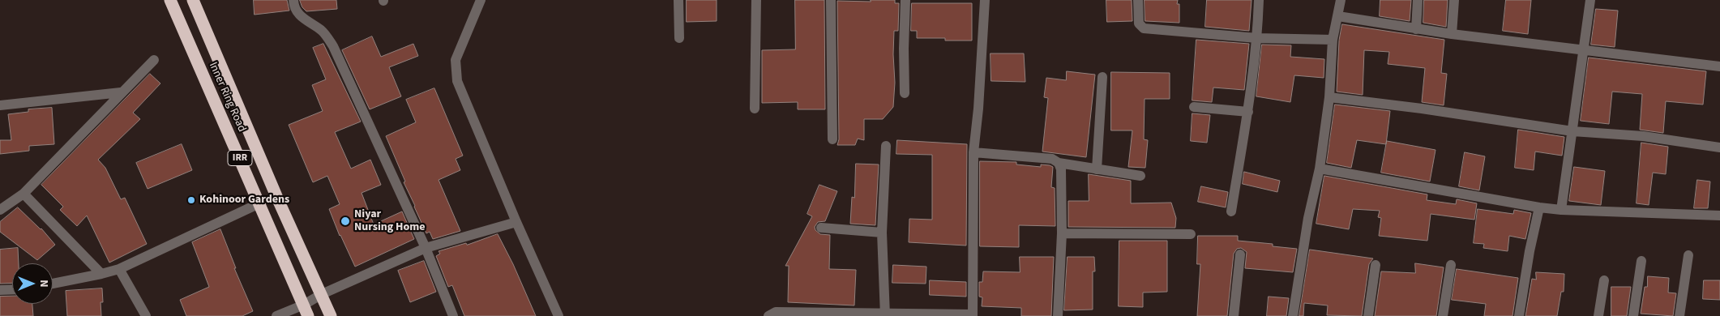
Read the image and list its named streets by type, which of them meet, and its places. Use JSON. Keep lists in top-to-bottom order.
{
  "streets": {
    "highway": ["Inner Ring Road", "IRR"]
  },
  "places": ["Kohinoor Gardens", "Niyar Nursing Home"],
  "north": "right"
}
